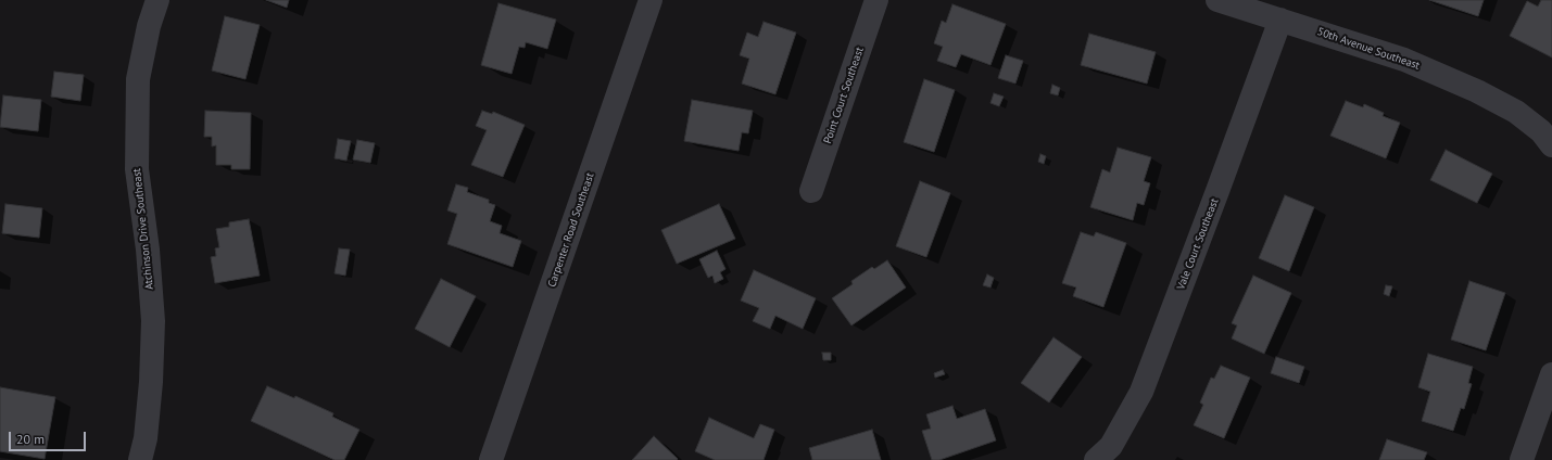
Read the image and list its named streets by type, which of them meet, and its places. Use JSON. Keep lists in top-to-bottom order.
{
  "streets": {
    "street": [
      "50th Avenue Southeast",
      "Point Court Southeast",
      "Atchinson Drive Southeast",
      "Carpenter Road Southeast",
      "Vale Court Southeast"
    ]
  },
  "crossings": [
    ["50th Avenue Southeast", "Vale Court Southeast"]
  ],
  "scale_bar": "20 m"
}
